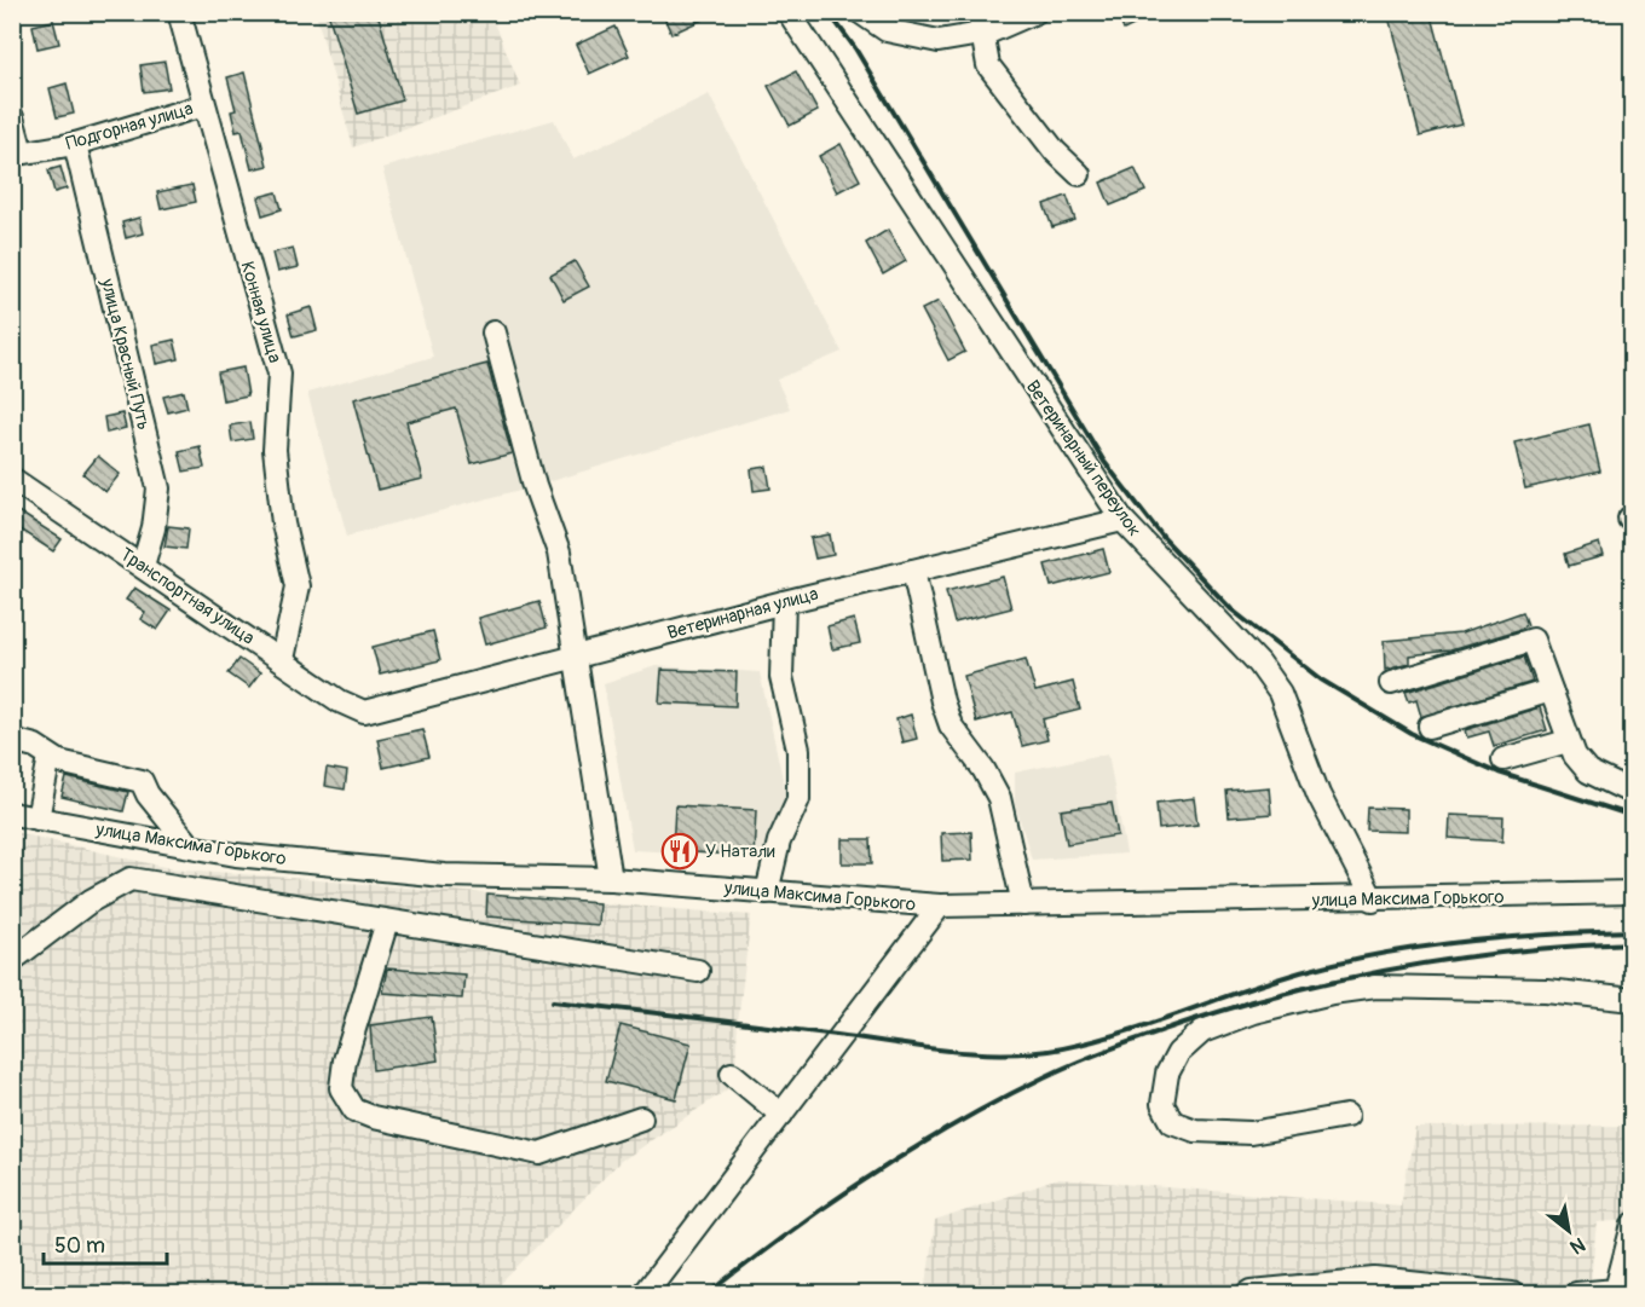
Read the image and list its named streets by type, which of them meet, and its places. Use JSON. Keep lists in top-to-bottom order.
{
  "streets": {
    "street": [
      "Подгорная улица",
      "Конная улица",
      "улица Красный Путь",
      "Ветеринарный переулок",
      "Транспортная улица",
      "Ветеринарная улица",
      "улица Максима Горького"
    ]
  },
  "crossings": [
    ["Подгорная улица", "Конная улица"],
    ["Подгорная улица", "улица Красный Путь"],
    ["Конная улица", "Транспортная улица"],
    ["улица Красный Путь", "Транспортная улица"],
    ["Ветеринарный переулок", "Ветеринарная улица"],
    ["Ветеринарный переулок", "улица Максима Горького"],
    ["Транспортная улица", "Ветеринарная улица"]
  ],
  "places": {
    "restaurant": ["У Натали"]
  },
  "scale_bar": "50 m",
  "north": "bottom right"
}
